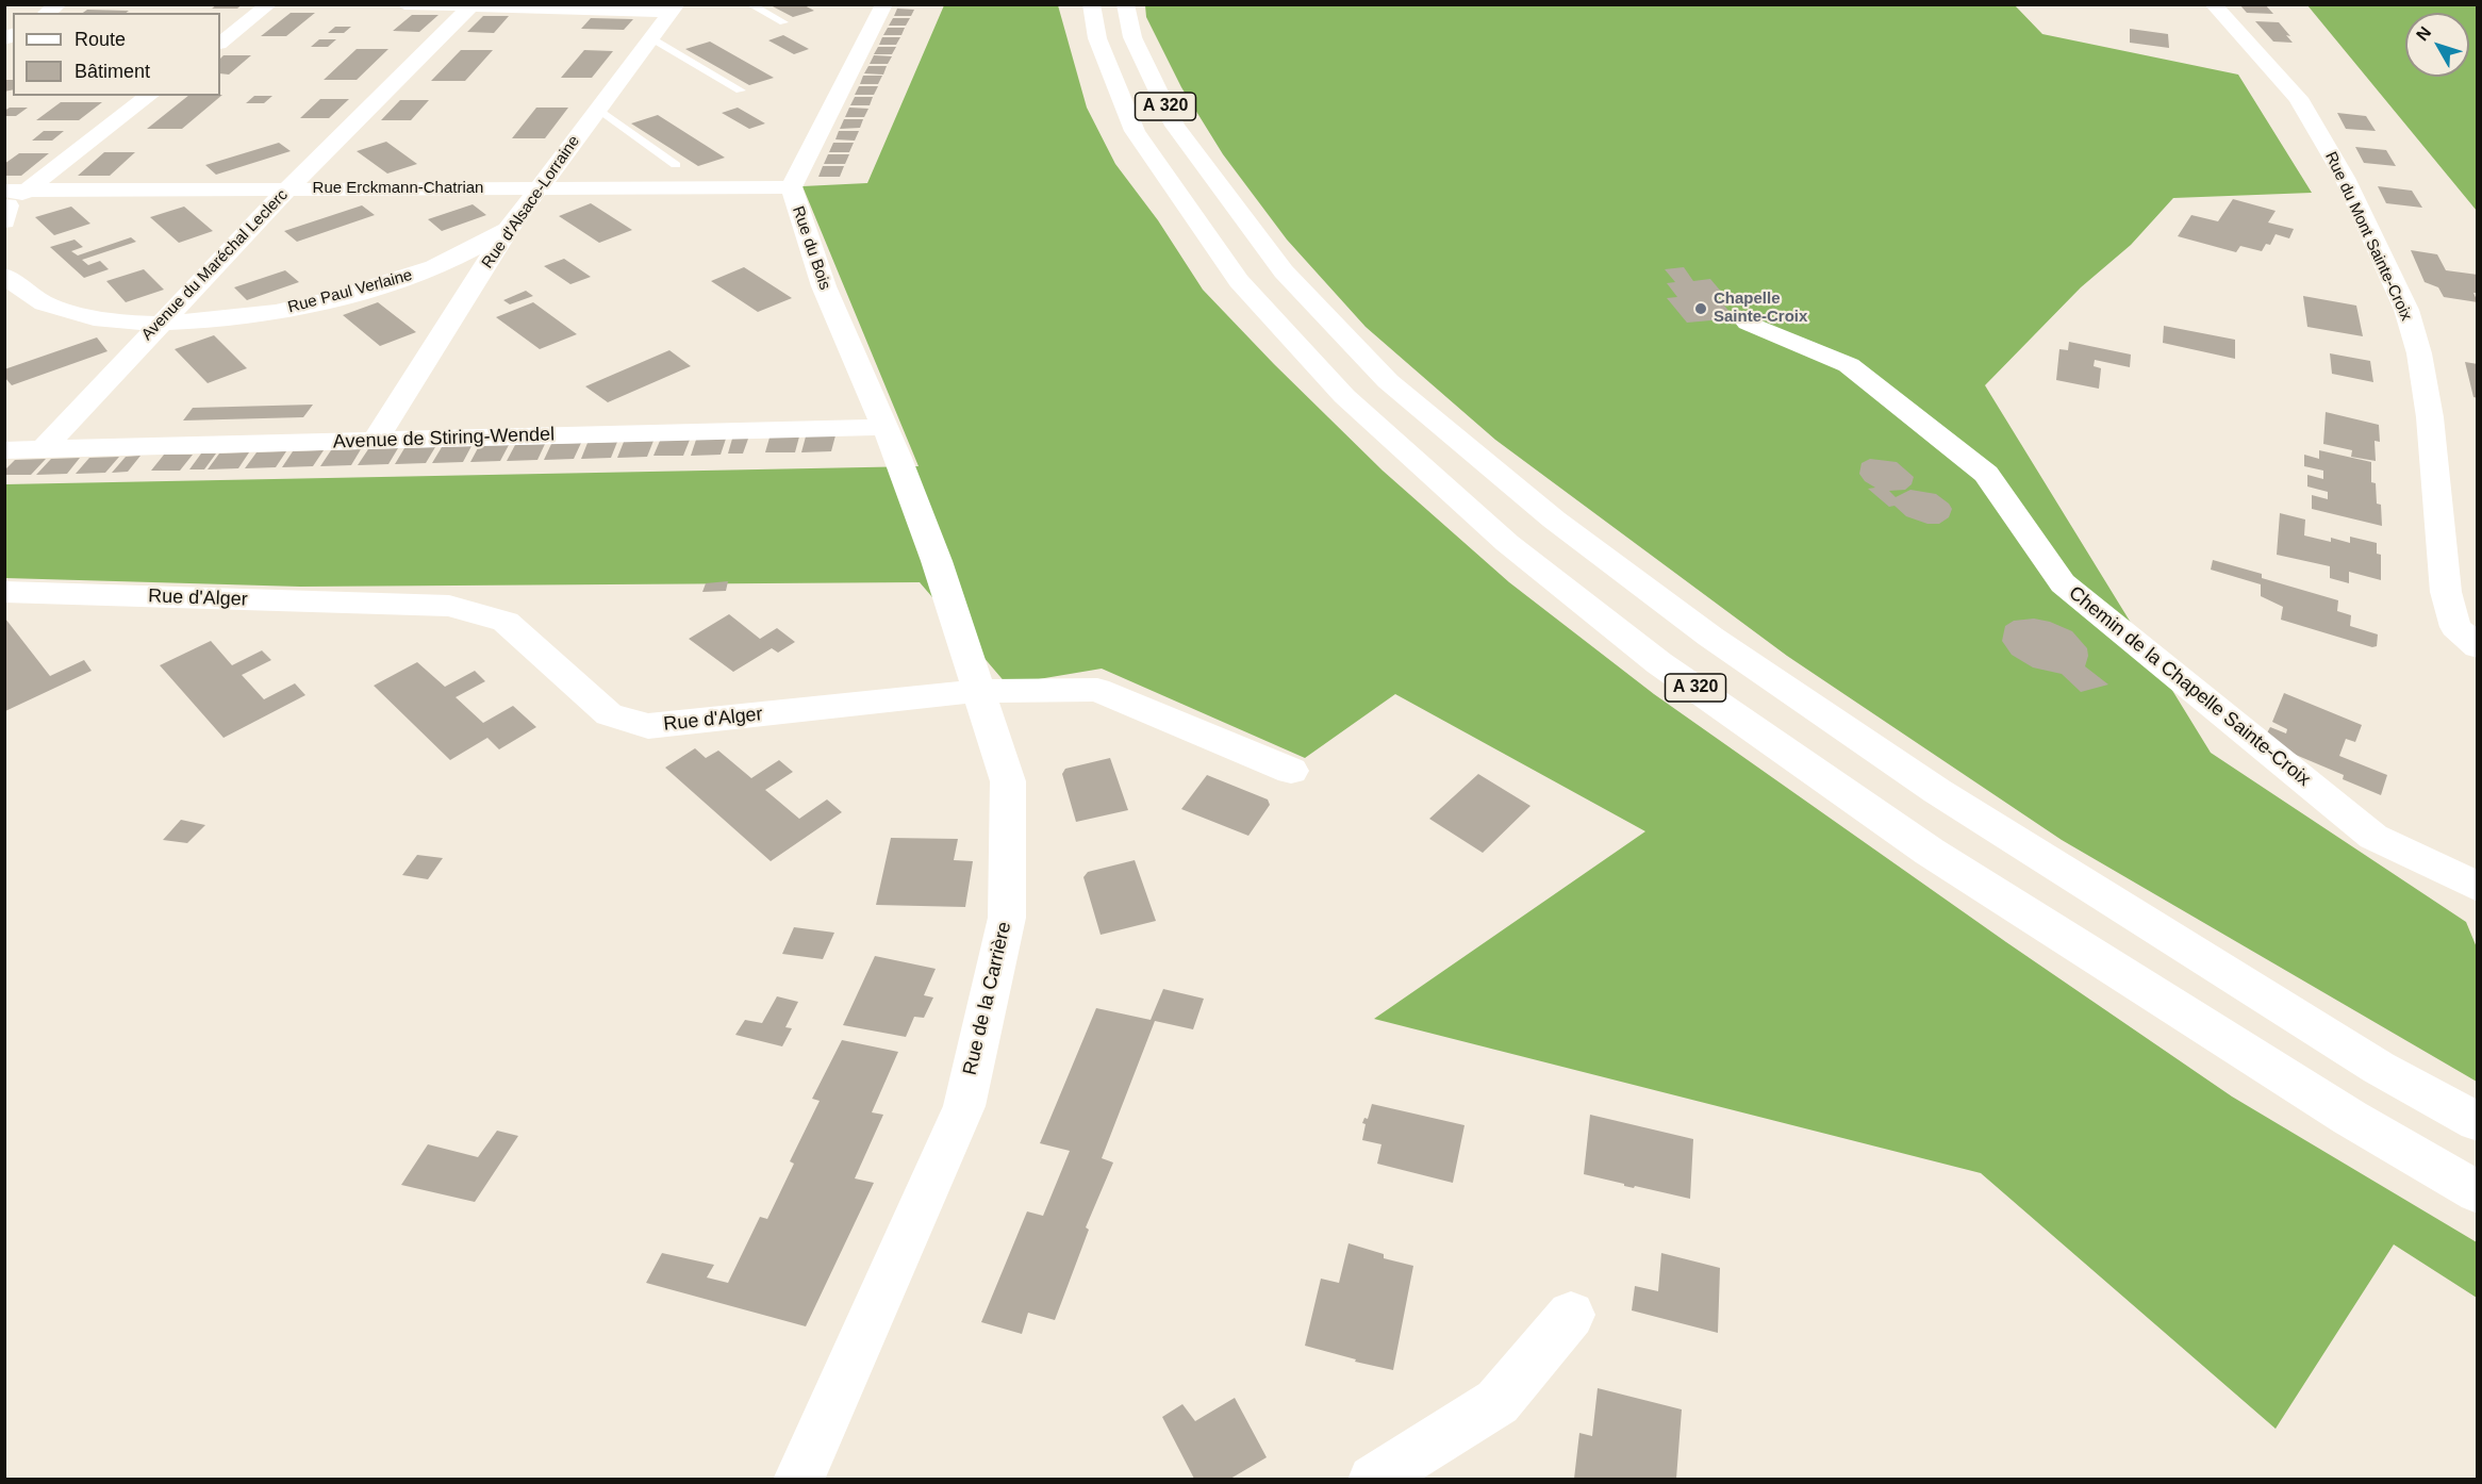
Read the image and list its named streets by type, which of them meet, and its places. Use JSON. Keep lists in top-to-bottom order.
{
  "streets": {
    "main road": [
      "A 320",
      "Rue Erckmann-Chatrian",
      "Rue d'Alsace-Lorraine",
      "Rue du Mont Sainte-Croix",
      "Rue du Bois",
      "Avenue du Maréchal Leclerc",
      "Rue Paul Verlaine",
      "Avenue de Stiring-Wendel",
      "Rue d'Alger",
      "Chemin de la Chapelle Sainte-Croix",
      "Rue de la Carrière"
    ]
  },
  "crossings": [
    ["Rue Erckmann-Chatrian", "Rue d'Alsace-Lorraine"],
    ["Rue Erckmann-Chatrian", "Rue du Bois"],
    ["Rue Erckmann-Chatrian", "Avenue du Maréchal Leclerc"],
    ["Rue d'Alsace-Lorraine", "Rue Paul Verlaine"],
    ["Rue d'Alsace-Lorraine", "Avenue de Stiring-Wendel"],
    ["Rue du Bois", "Avenue de Stiring-Wendel"],
    ["Rue du Bois", "Rue de la Carrière"],
    ["Avenue du Maréchal Leclerc", "Rue Paul Verlaine"],
    ["Avenue du Maréchal Leclerc", "Avenue de Stiring-Wendel"],
    ["Avenue de Stiring-Wendel", "Rue de la Carrière"],
    ["Rue d'Alger", "Rue de la Carrière"]
  ],
  "places": ["Chapelle Sainte-Croix"],
  "legend": ["Route", "Bâtiment"],
  "north": "top left"
}
